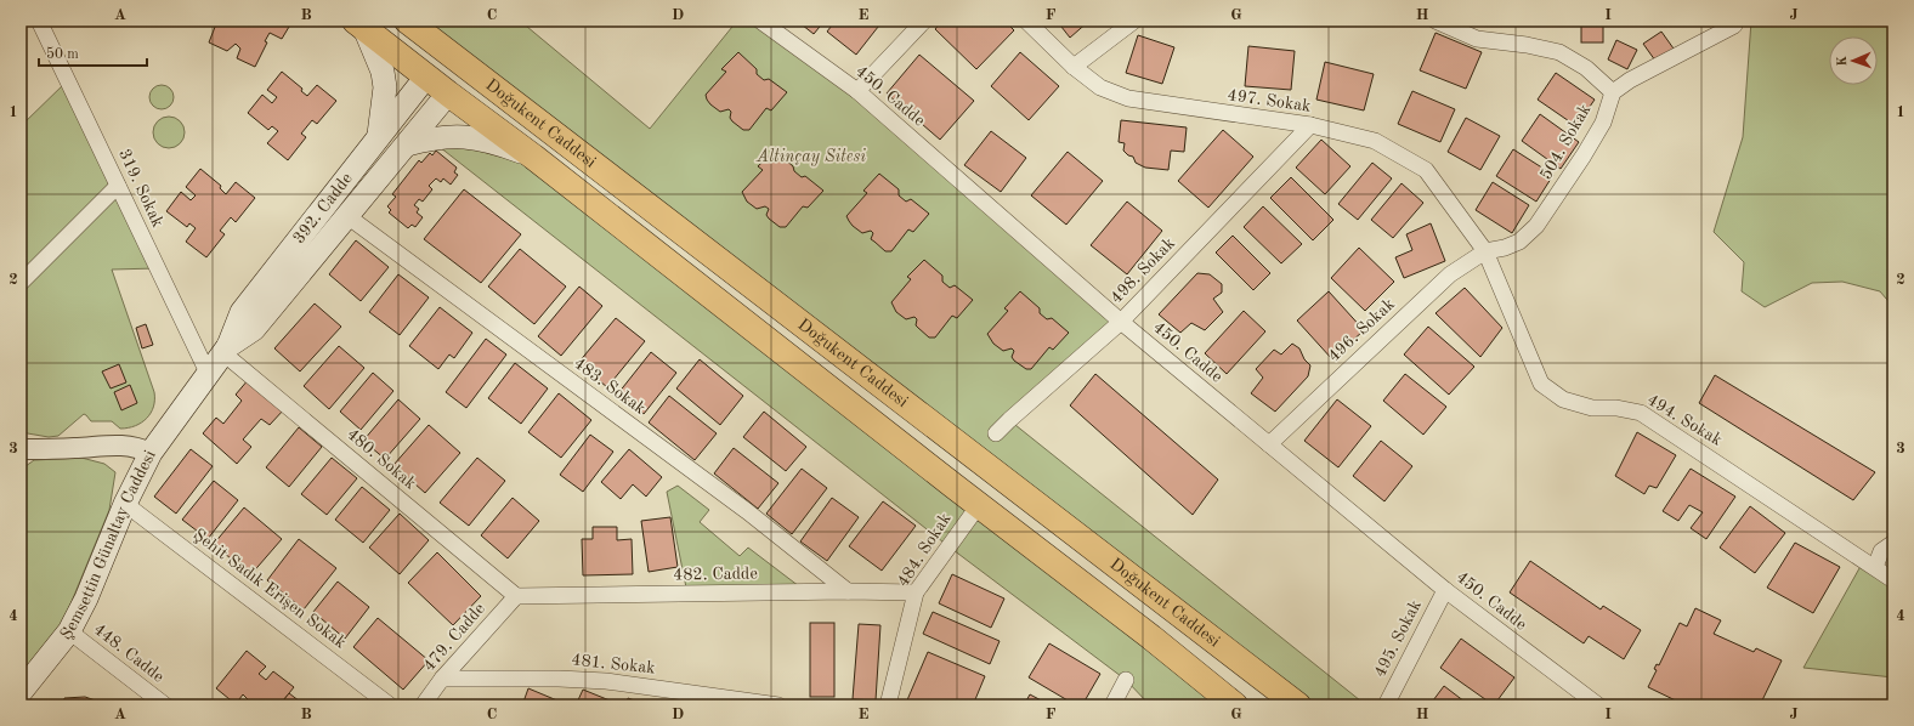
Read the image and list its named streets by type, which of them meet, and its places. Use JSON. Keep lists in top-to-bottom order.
{
  "streets": {
    "main road": ["Doğukent Caddesi", "392. Cadde", "Şemsettin Günaltay Caddesi"],
    "street": [
      "450. Cadde",
      "497. Sokak",
      "504. Sokak",
      "319. Sokak",
      "498. Sokak",
      "496. Sokak",
      "483. Sokak",
      "494. Sokak",
      "480. Sokak",
      "484. Sokak",
      "482. Cadde",
      "Şehit Sadık Erişen Sokak",
      "479. Cadde",
      "495. Sokak",
      "448. Cadde",
      "481. Sokak"
    ]
  },
  "crossings": [
    ["450. Cadde", "498. Sokak"],
    ["450. Cadde", "496. Sokak"],
    ["450. Cadde", "495. Sokak"],
    ["497. Sokak", "504. Sokak"],
    ["497. Sokak", "498. Sokak"],
    ["497. Sokak", "496. Sokak"],
    ["497. Sokak", "494. Sokak"],
    ["Doğukent Caddesi", "392. Cadde"],
    ["Doğukent Caddesi", "484. Sokak"],
    ["504. Sokak", "496. Sokak"],
    ["504. Sokak", "494. Sokak"],
    ["319. Sokak", "392. Cadde"],
    ["392. Cadde", "483. Sokak"],
    ["392. Cadde", "480. Sokak"],
    ["392. Cadde", "Şemsettin Günaltay Caddesi"],
    ["496. Sokak", "494. Sokak"],
    ["483. Sokak", "482. Cadde"],
    ["480. Sokak", "482. Cadde"],
    ["480. Sokak", "479. Cadde"],
    ["Şemsettin Günaltay Caddesi", "Şehit Sadık Erişen Sokak"],
    ["Şemsettin Günaltay Caddesi", "448. Cadde"],
    ["484. Sokak", "482. Cadde"],
    ["482. Cadde", "479. Cadde"],
    ["479. Cadde", "481. Sokak"]
  ],
  "parks": ["Altinçay Sitesi"],
  "scale_bar": "50 m",
  "north": "left",
  "grid": {
    "columns": [
      "A",
      "B",
      "C",
      "D",
      "E",
      "F",
      "G",
      "H",
      "I",
      "J"
    ],
    "rows": [
      "1",
      "2",
      "3",
      "4"
    ]
  }
}
